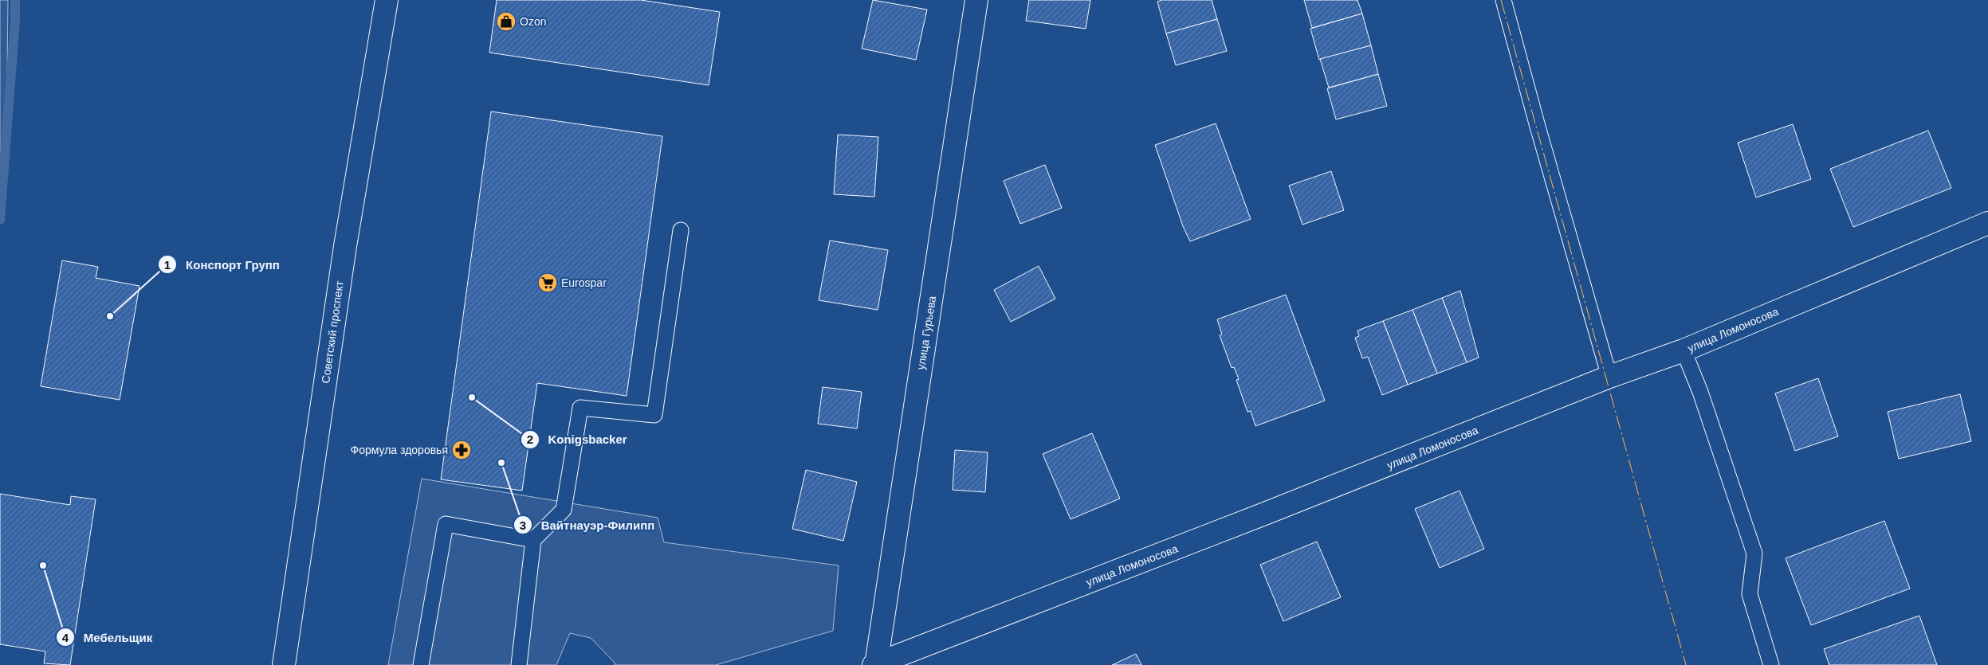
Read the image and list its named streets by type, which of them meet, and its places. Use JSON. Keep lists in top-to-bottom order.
{
  "streets": {
    "street": ["улица Ломоносова", "Советский проспект", "улица Гурьева"]
  },
  "crossings": [
    ["улица Ломоносова", "улица Гурьева"]
  ],
  "places": {
    "shop": ["Ozon"],
    "supermarket": ["Eurospar"],
    "other": [
      "Конспорт Групп",
      "Konigsbacker",
      "Вайтнауэр-Филипп",
      "Мебельщик"
    ],
    "pharmacy": ["Формула здоровья"]
  }
}
